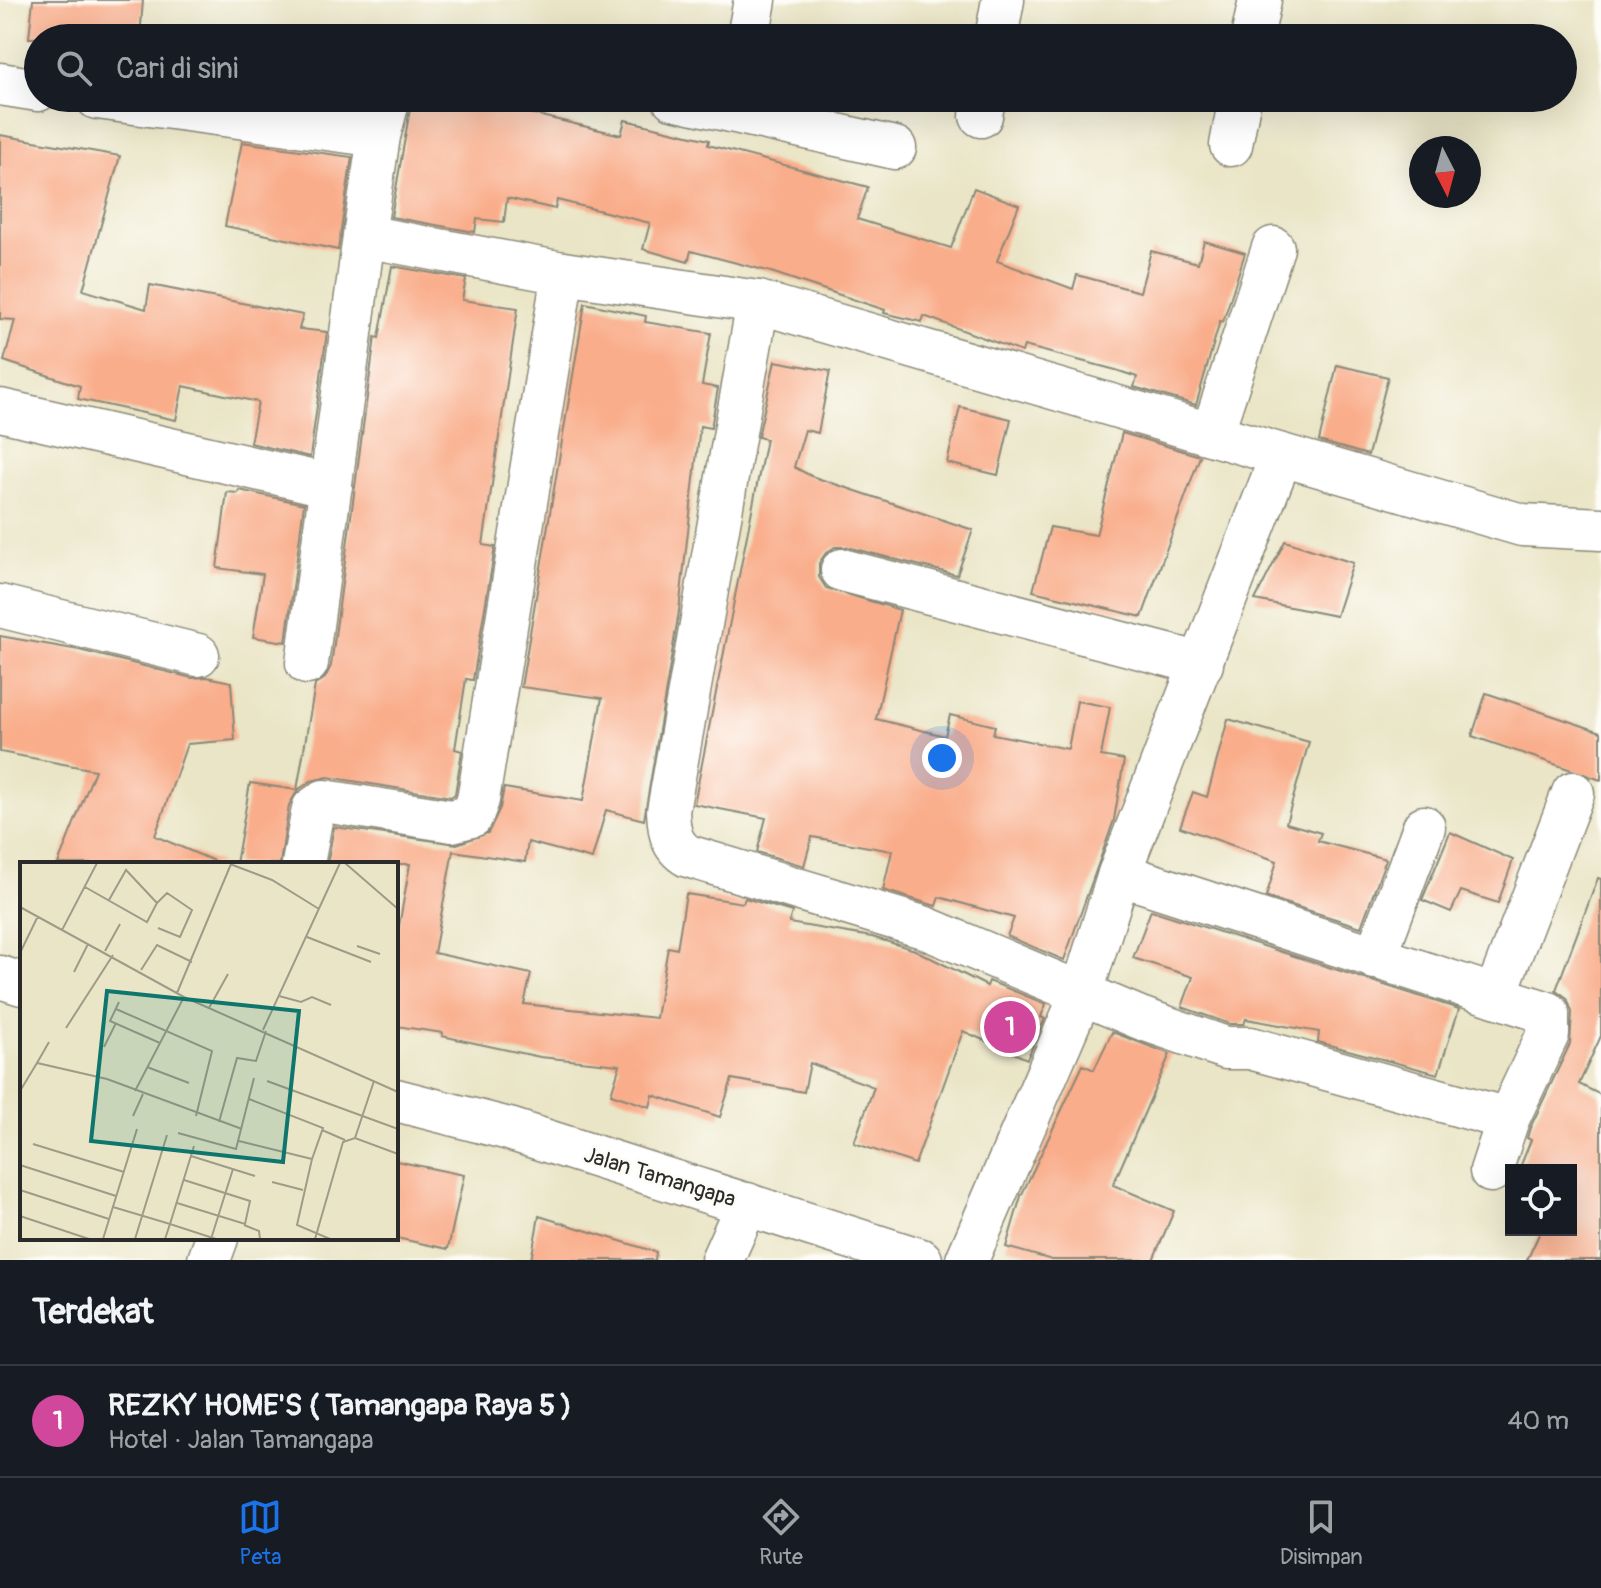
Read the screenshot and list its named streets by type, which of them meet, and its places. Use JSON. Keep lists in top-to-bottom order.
{
  "streets": {
    "street": ["Jalan Tamangapa"]
  },
  "north": "bottom",
  "page": {
    "search": "Cari di sini",
    "pins": "1",
    "heading": "Terdekat",
    "list": [
      {
        "mark": "1",
        "name": "REZKY HOME'S ( Tamangapa Raya 5 )",
        "note": "Hotel · Jalan Tamangapa",
        "value": "40 m"
      }
    ],
    "nav": ["Peta", "Rute", "Disimpan"]
  }
}
